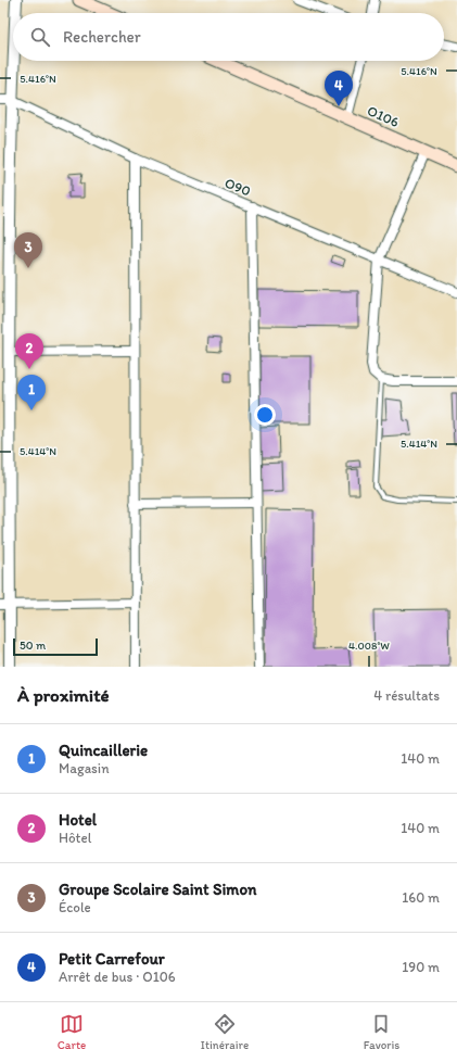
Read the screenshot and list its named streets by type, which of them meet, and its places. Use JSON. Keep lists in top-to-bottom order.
{
  "streets": {
    "main road": ["O106"],
    "street": ["O90"]
  },
  "scale_bar": "50 m",
  "page": {
    "search": "Rechercher",
    "pins": [
      "4",
      "3",
      "2",
      "1"
    ],
    "scale": "50 m",
    "heading": ["À proximité", "4 résultats"],
    "list": [
      {
        "mark": "1",
        "name": "Quincaillerie",
        "note": "Magasin",
        "value": "140 m"
      },
      {
        "mark": "2",
        "name": "Hotel",
        "note": "Hôtel",
        "value": "140 m"
      },
      {
        "mark": "3",
        "name": "Groupe Scolaire Saint Simon",
        "note": "École",
        "value": "160 m"
      },
      {
        "mark": "4",
        "name": "Petit Carrefour",
        "note": "Arrêt de bus · O106",
        "value": "190 m"
      }
    ],
    "nav": ["Carte", "Itinéraire", "Favoris"]
  },
  "coordinates": ["5.416°N", "5.414°N", "4.008°W"]
}
